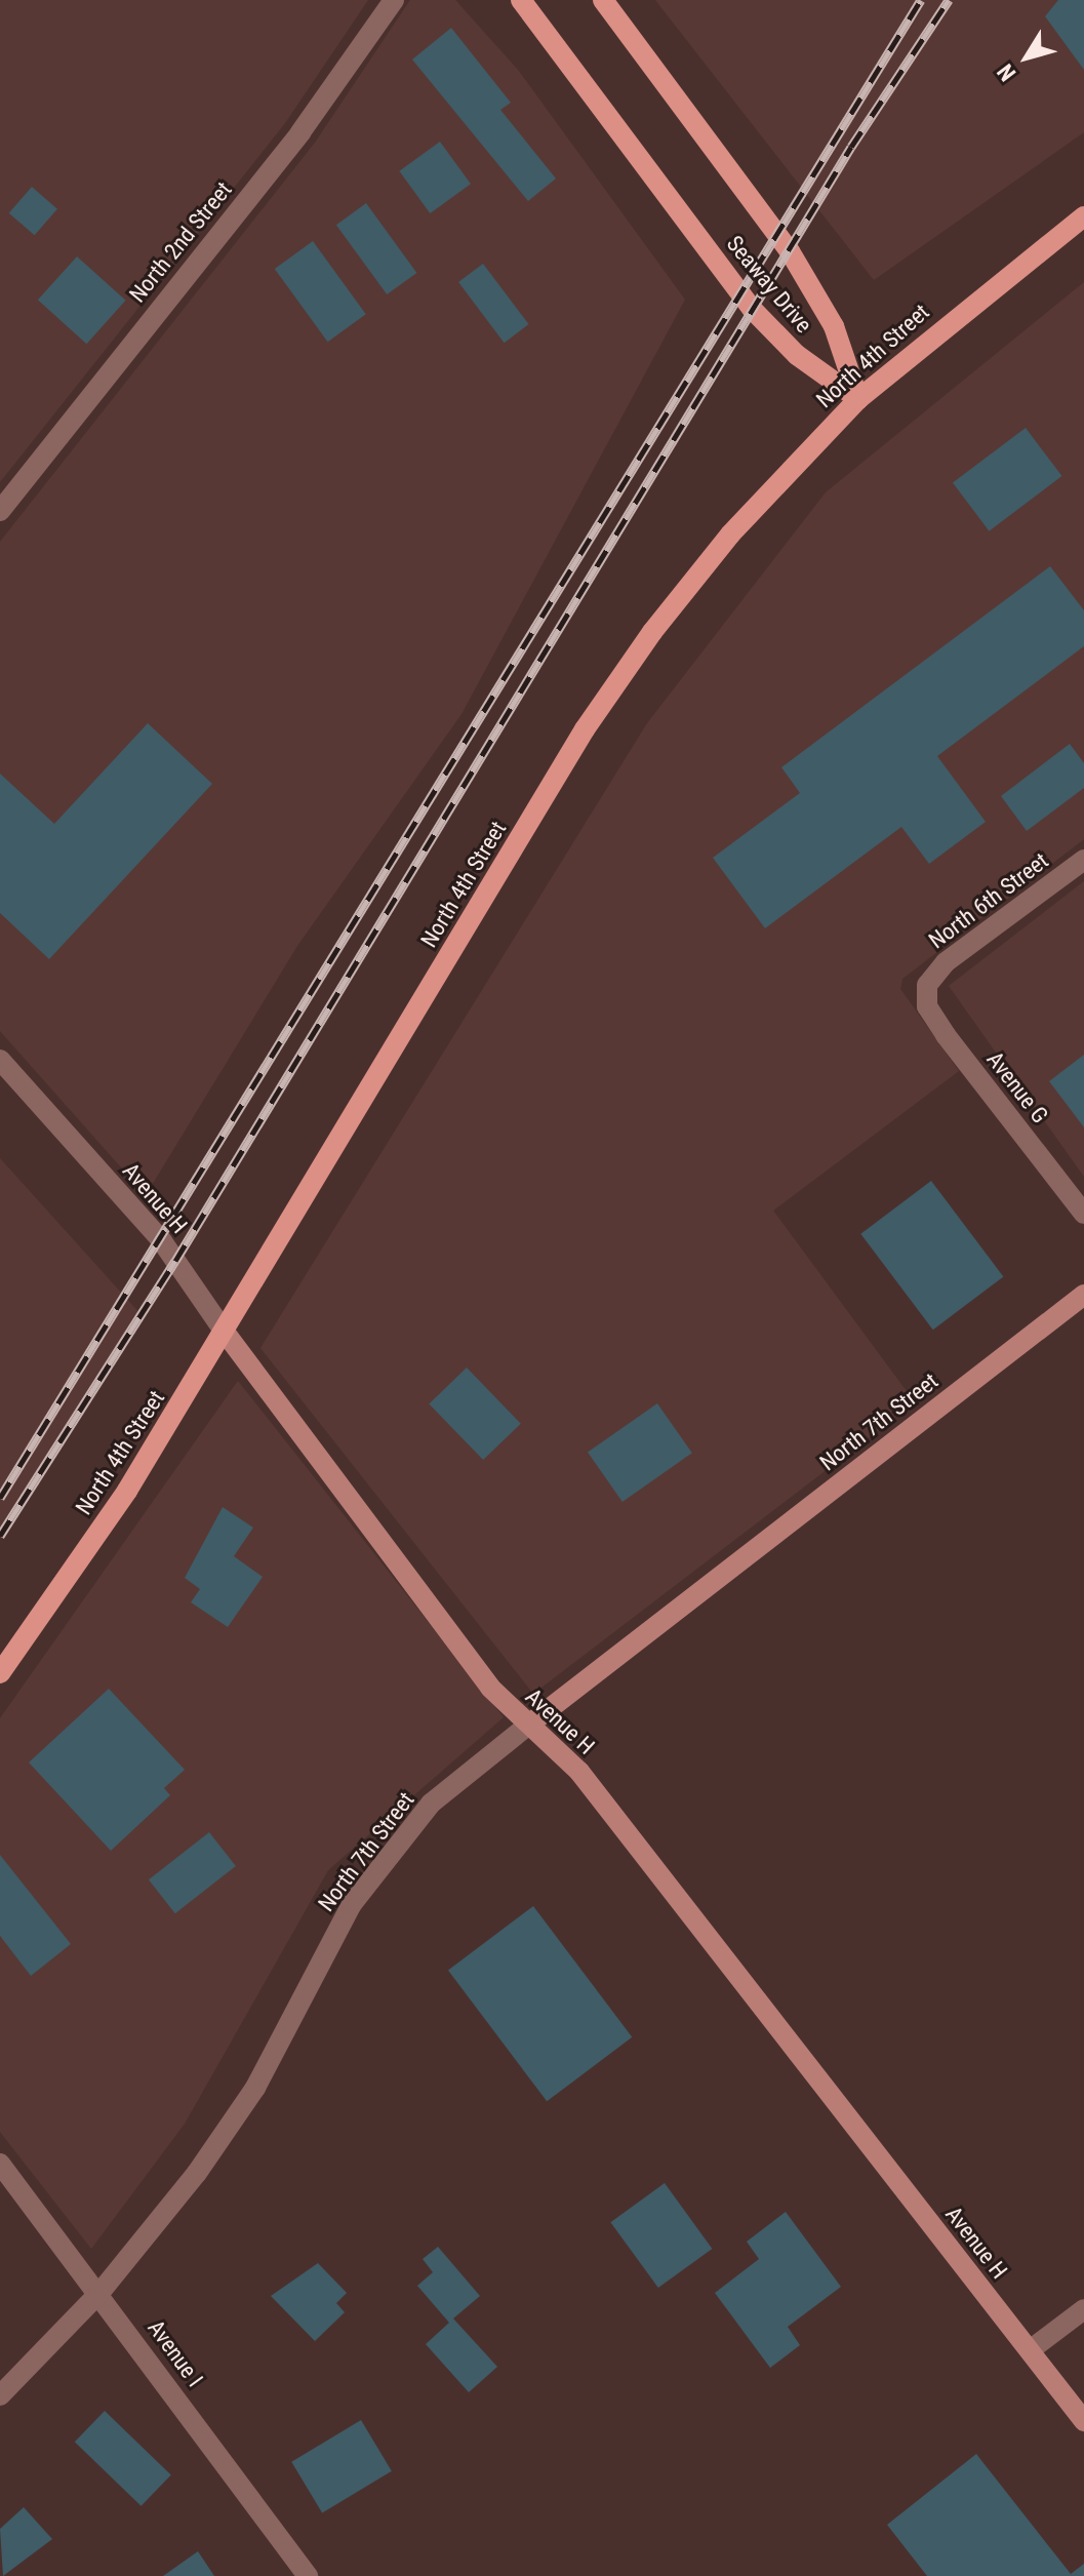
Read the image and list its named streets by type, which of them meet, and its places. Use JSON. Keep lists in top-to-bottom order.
{
  "streets": {
    "main road": ["Seaway Drive", "North 4th Street"],
    "street": [
      "North 2nd Street",
      "North 6th Street",
      "Avenue G",
      "Avenue H",
      "North 7th Street",
      "Avenue I"
    ]
  },
  "crossings": [
    ["Seaway Drive", "North 4th Street"],
    ["North 4th Street", "Avenue H"],
    ["North 6th Street", "Avenue G"],
    ["Avenue H", "North 7th Street"],
    ["North 7th Street", "Avenue I"]
  ],
  "north": "bottom left"
}
